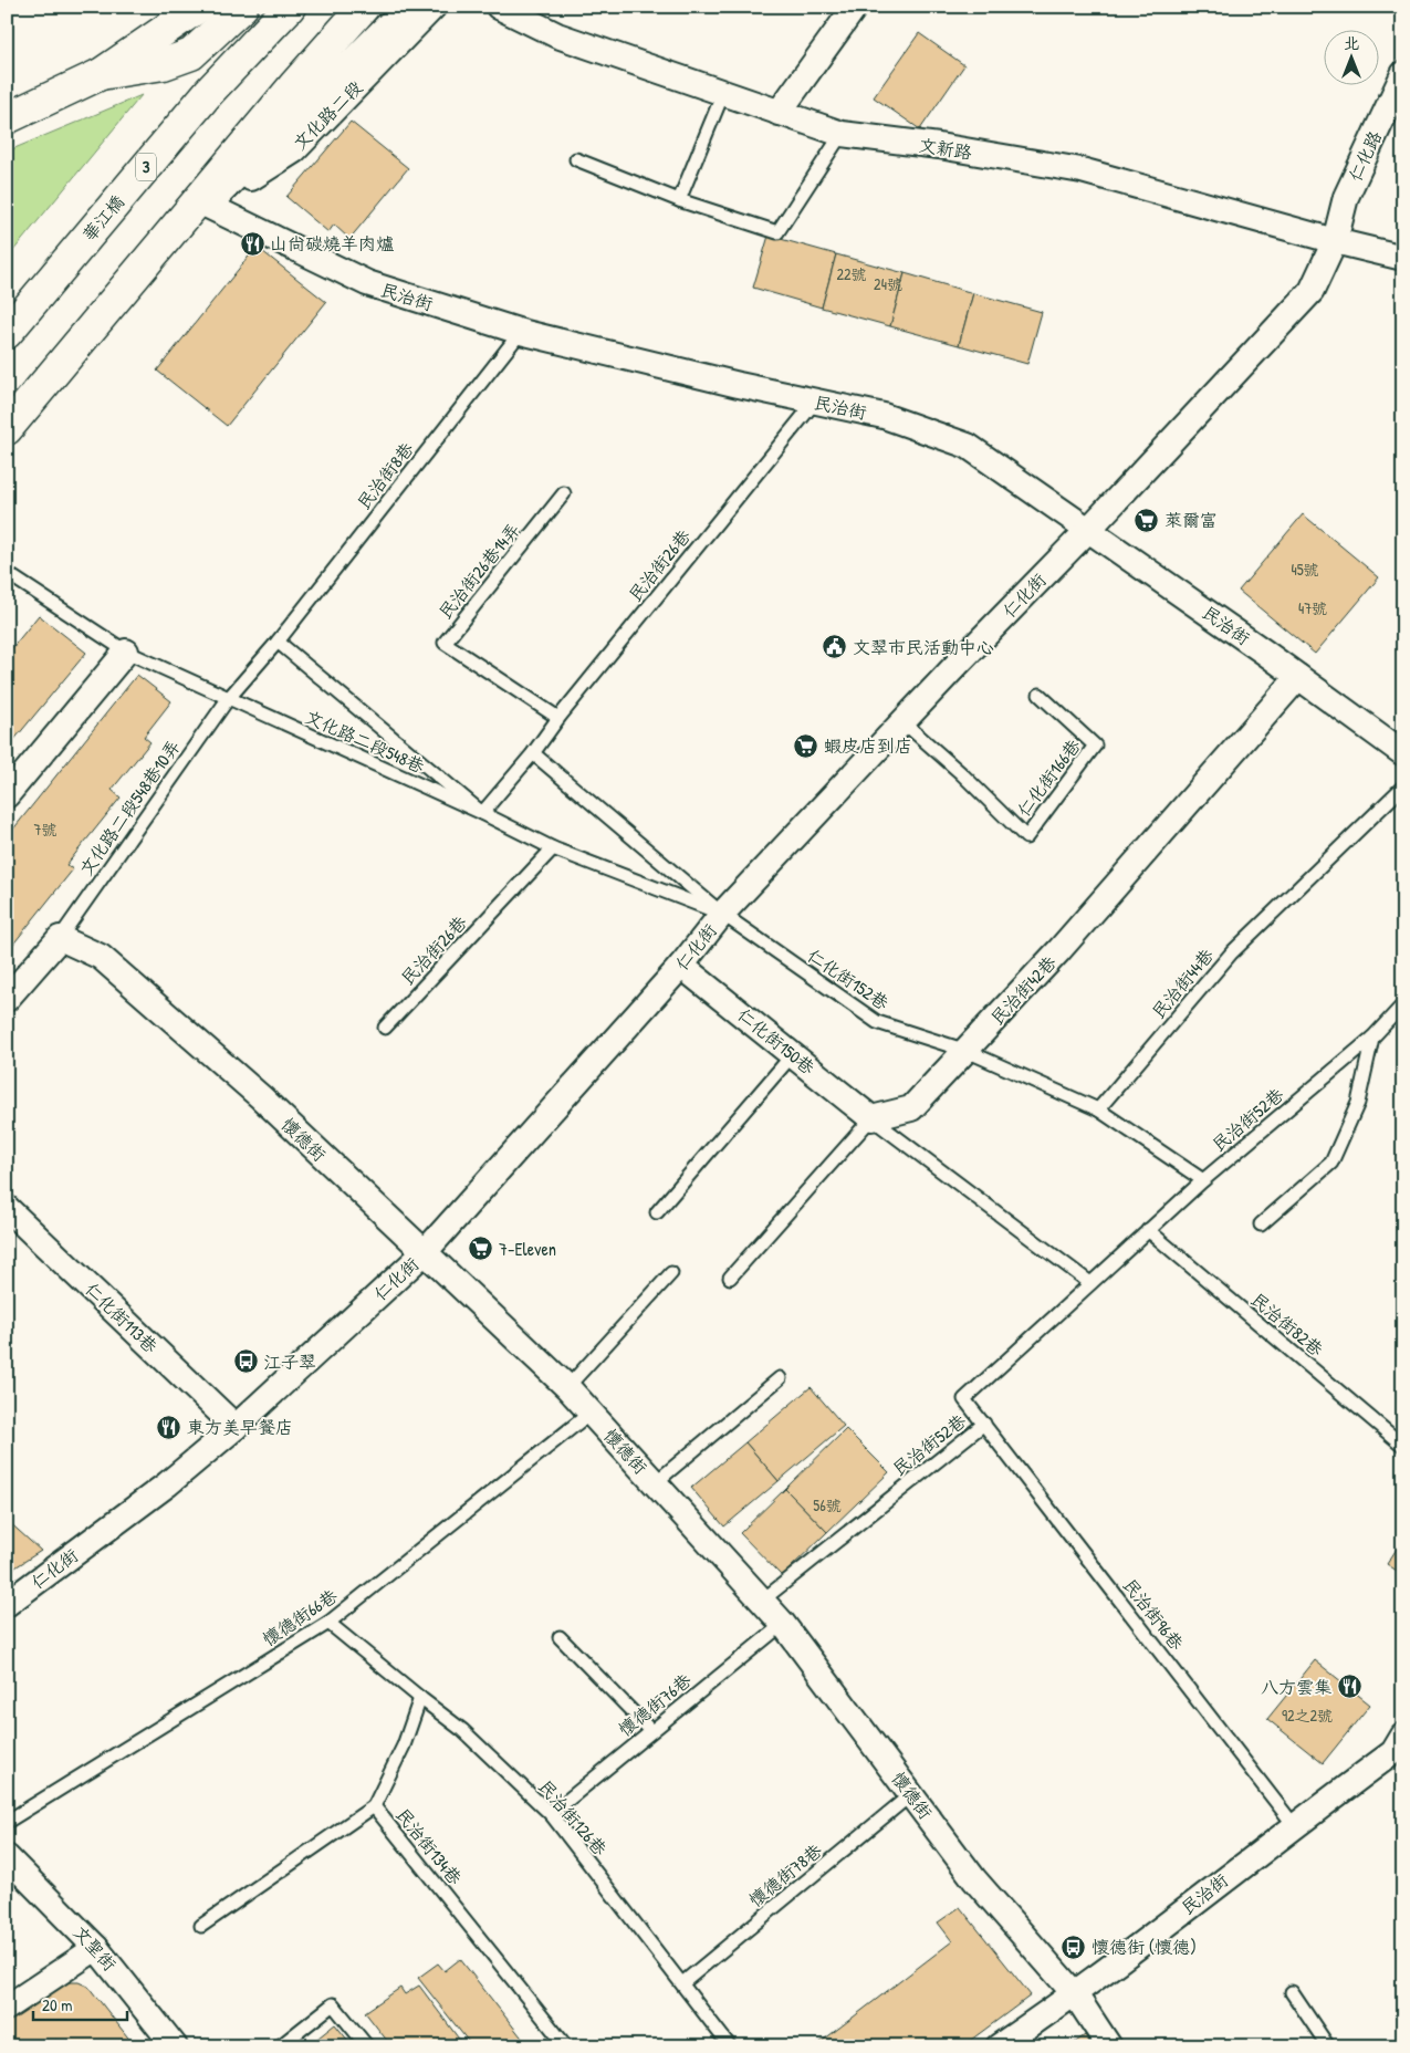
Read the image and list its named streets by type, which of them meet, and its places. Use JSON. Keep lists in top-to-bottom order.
{
  "streets": {
    "main road": ["文化路二段", "3", "華江橋"],
    "street": [
      "文新路",
      "仁化路",
      "民治街",
      "仁化街",
      "民治街42巷",
      "仁化街150巷",
      "懷德街",
      "仁化街113巷",
      "文聖街"
    ],
    "lane": [
      "民治街8巷",
      "民治街26巷",
      "民治街26巷14弄",
      "文化路二段548巷",
      "仁化街166巷",
      "文化路二段548巷10弄",
      "仁化街152巷",
      "民治街44巷",
      "民治街52巷",
      "民治街82巷",
      "民治街96巷",
      "懷德街66巷",
      "懷德街76巷",
      "民治街126巷",
      "民治街134巷",
      "懷德街78巷"
    ]
  },
  "crossings": [
    ["文化路二段", "民治街"],
    ["文新路", "仁化路"],
    ["文新路", "仁化街"],
    ["仁化路", "仁化街"],
    ["民治街", "民治街8巷"],
    ["民治街", "民治街26巷"],
    ["民治街", "仁化街"],
    ["民治街", "民治街42巷"],
    ["民治街", "懷德街"],
    ["民治街", "民治街96巷"],
    ["民治街8巷", "文化路二段548巷"],
    ["民治街8巷", "文化路二段548巷10弄"],
    ["民治街26巷", "民治街26巷14弄"],
    ["民治街26巷", "文化路二段548巷"],
    ["仁化街", "文化路二段548巷"],
    ["仁化街", "仁化街166巷"],
    ["仁化街", "仁化街152巷"],
    ["仁化街", "仁化街150巷"],
    ["仁化街", "懷德街"],
    ["仁化街", "仁化街113巷"],
    ["文化路二段548巷", "文化路二段548巷10弄"],
    ["文化路二段548巷", "仁化街152巷"],
    ["文化路二段548巷10弄", "懷德街"],
    ["仁化街152巷", "民治街42巷"],
    ["民治街42巷", "仁化街150巷"],
    ["民治街52巷", "懷德街"],
    ["民治街52巷", "民治街82巷"],
    ["民治街52巷", "民治街96巷"],
    ["懷德街", "懷德街66巷"],
    ["懷德街", "懷德街76巷"],
    ["懷德街", "懷德街78巷"],
    ["懷德街66巷", "民治街126巷"],
    ["懷德街76巷", "民治街126巷"],
    ["民治街126巷", "懷德街78巷"]
  ],
  "places": {
    "restaurant": ["山尚碳燒羊肉爐", "東方美早餐店", "八方雲集"],
    "supermarket": ["萊爾富", "蝦皮店到店", "7-Eleven"],
    "public building": ["文翠市民活動中心"],
    "bus stop": ["江子翠", "懷德街 (懷德)"]
  },
  "house_numbers": [
    "22號",
    "24號",
    "45號",
    "47號",
    "7號",
    "56號",
    "92之2號"
  ],
  "scale_bar": "20 m",
  "north": "top"
}
